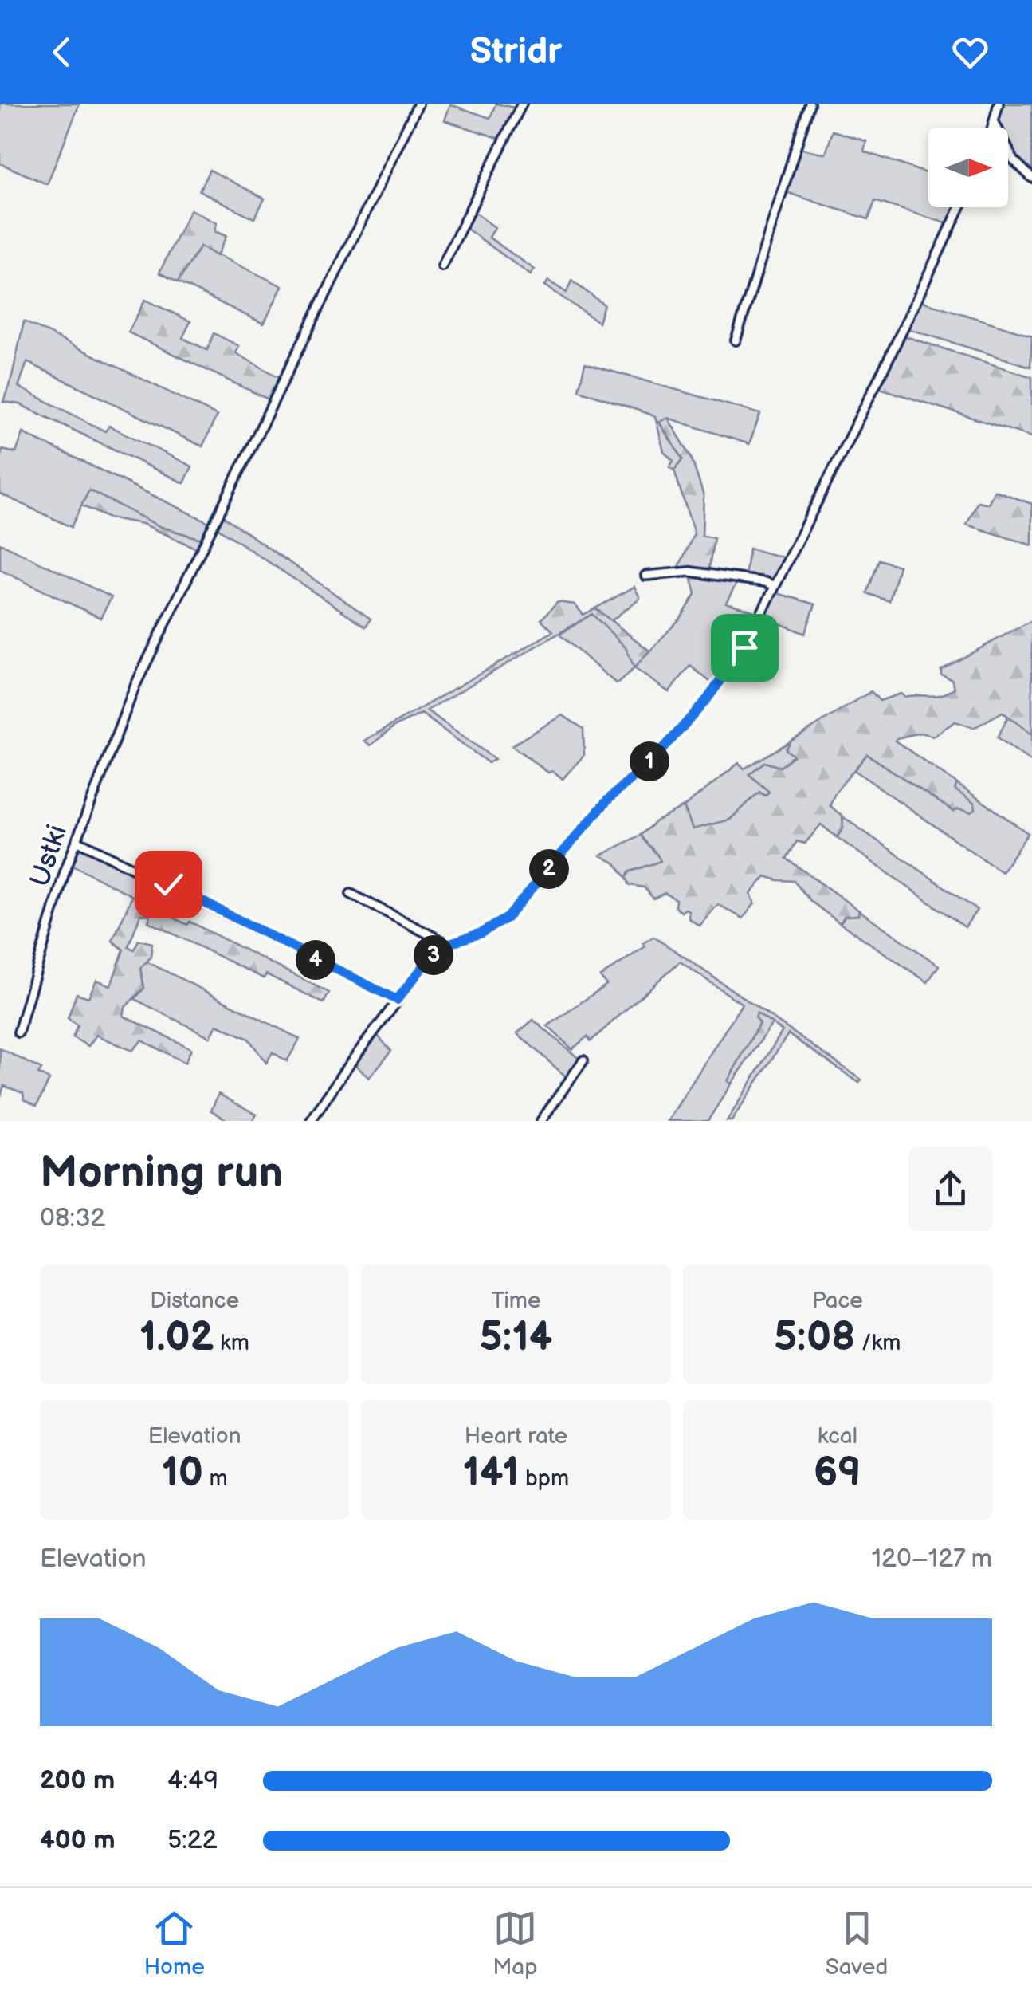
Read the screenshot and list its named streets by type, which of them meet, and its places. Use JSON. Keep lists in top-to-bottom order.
{
  "streets": {
    "street": ["Ustki"]
  },
  "north": "right",
  "page": {
    "header": "Stridr",
    "pins": [
      "1",
      "2",
      "3",
      "4"
    ],
    "heading": ["Morning run", "08:32"],
    "stats": [
      ["Distance", "1.02 km"],
      ["Time", "5:14"],
      ["Pace", "5:08 /km"],
      ["Elevation", "10 m"],
      ["Heart rate", "141 bpm"],
      ["kcal", "69"]
    ],
    "chart": ["Elevation", "120–127 m"],
    "list": [
      {
        "name": "200 m",
        "note": "4:49"
      },
      {
        "name": "400 m",
        "note": "5:22"
      }
    ],
    "tabs": ["Home", "Map", "Saved"]
  }
}
